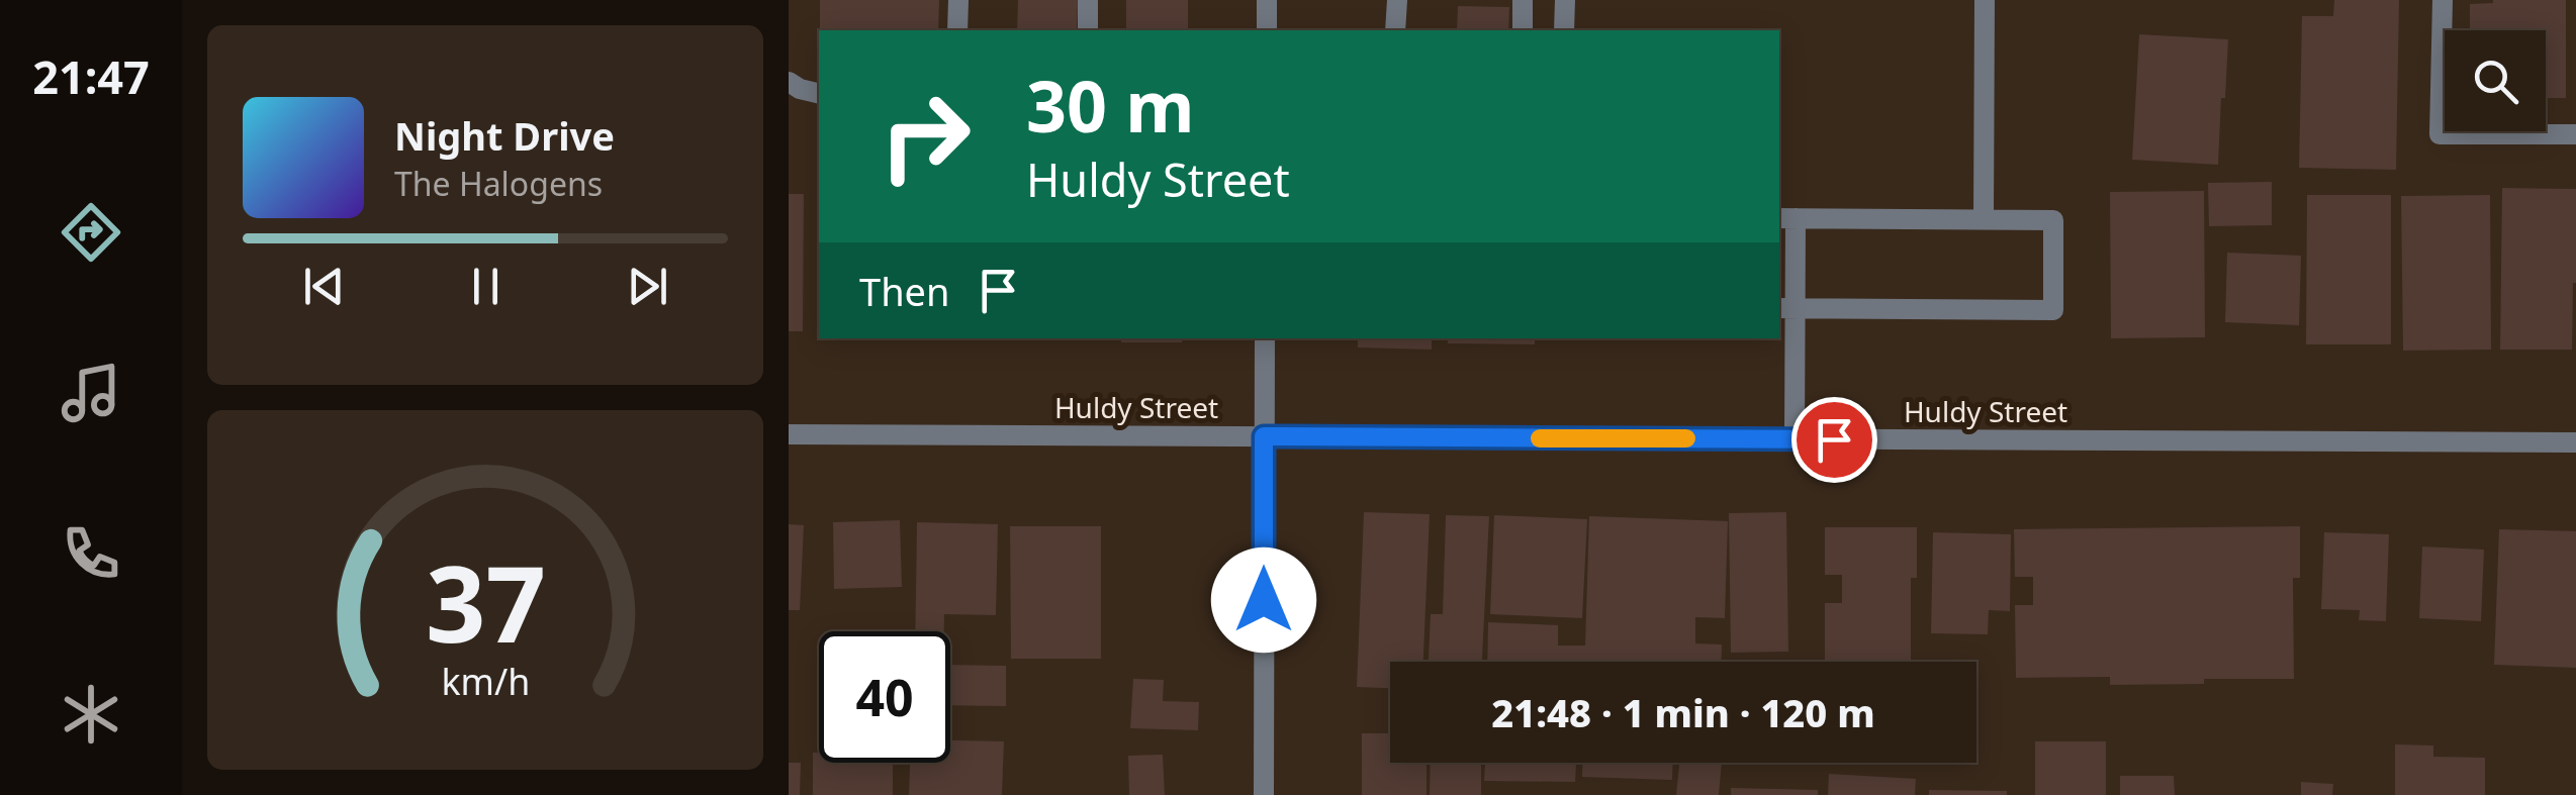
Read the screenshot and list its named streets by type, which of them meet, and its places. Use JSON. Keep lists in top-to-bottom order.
{
  "streets": {
    "street": ["Huldy Street"]
  },
  "page": {
    "tabs": "21:47",
    "turn": ["30 m", "Huldy Street"],
    "song": ["Night Drive", "The Halogens"],
    "then": "Then",
    "limit": "40",
    "trip": "21:48 · 1 min · 120 m",
    "gauge": ["37", "km/h"]
  }
}
